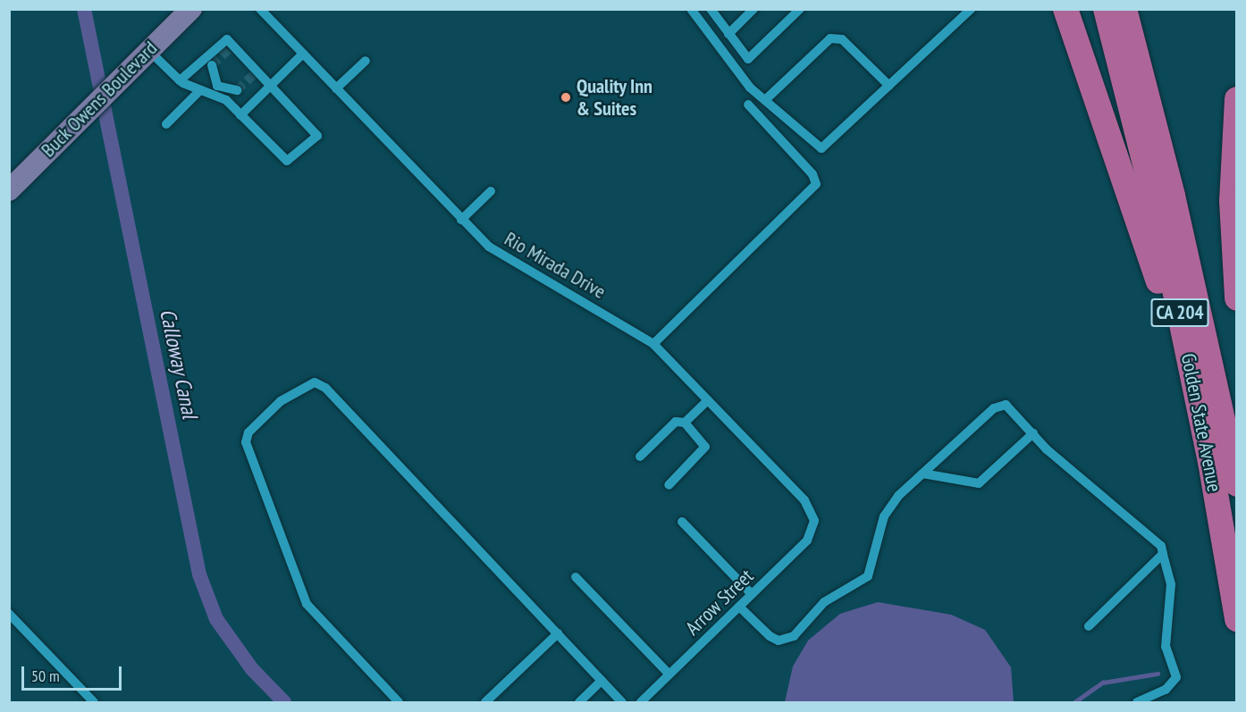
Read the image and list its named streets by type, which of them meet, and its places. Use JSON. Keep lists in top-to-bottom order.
{
  "streets": {
    "highway": ["CA 204", "Golden State Avenue"],
    "main road": ["Buck Owens Boulevard"],
    "street": ["Rio Mirada Drive", "Arrow Street"]
  },
  "crossings": [
    ["Rio Mirada Drive", "Arrow Street"]
  ],
  "water": ["Calloway Canal"],
  "places": ["Quality Inn & Suites"],
  "scale_bar": "50 m"
}
